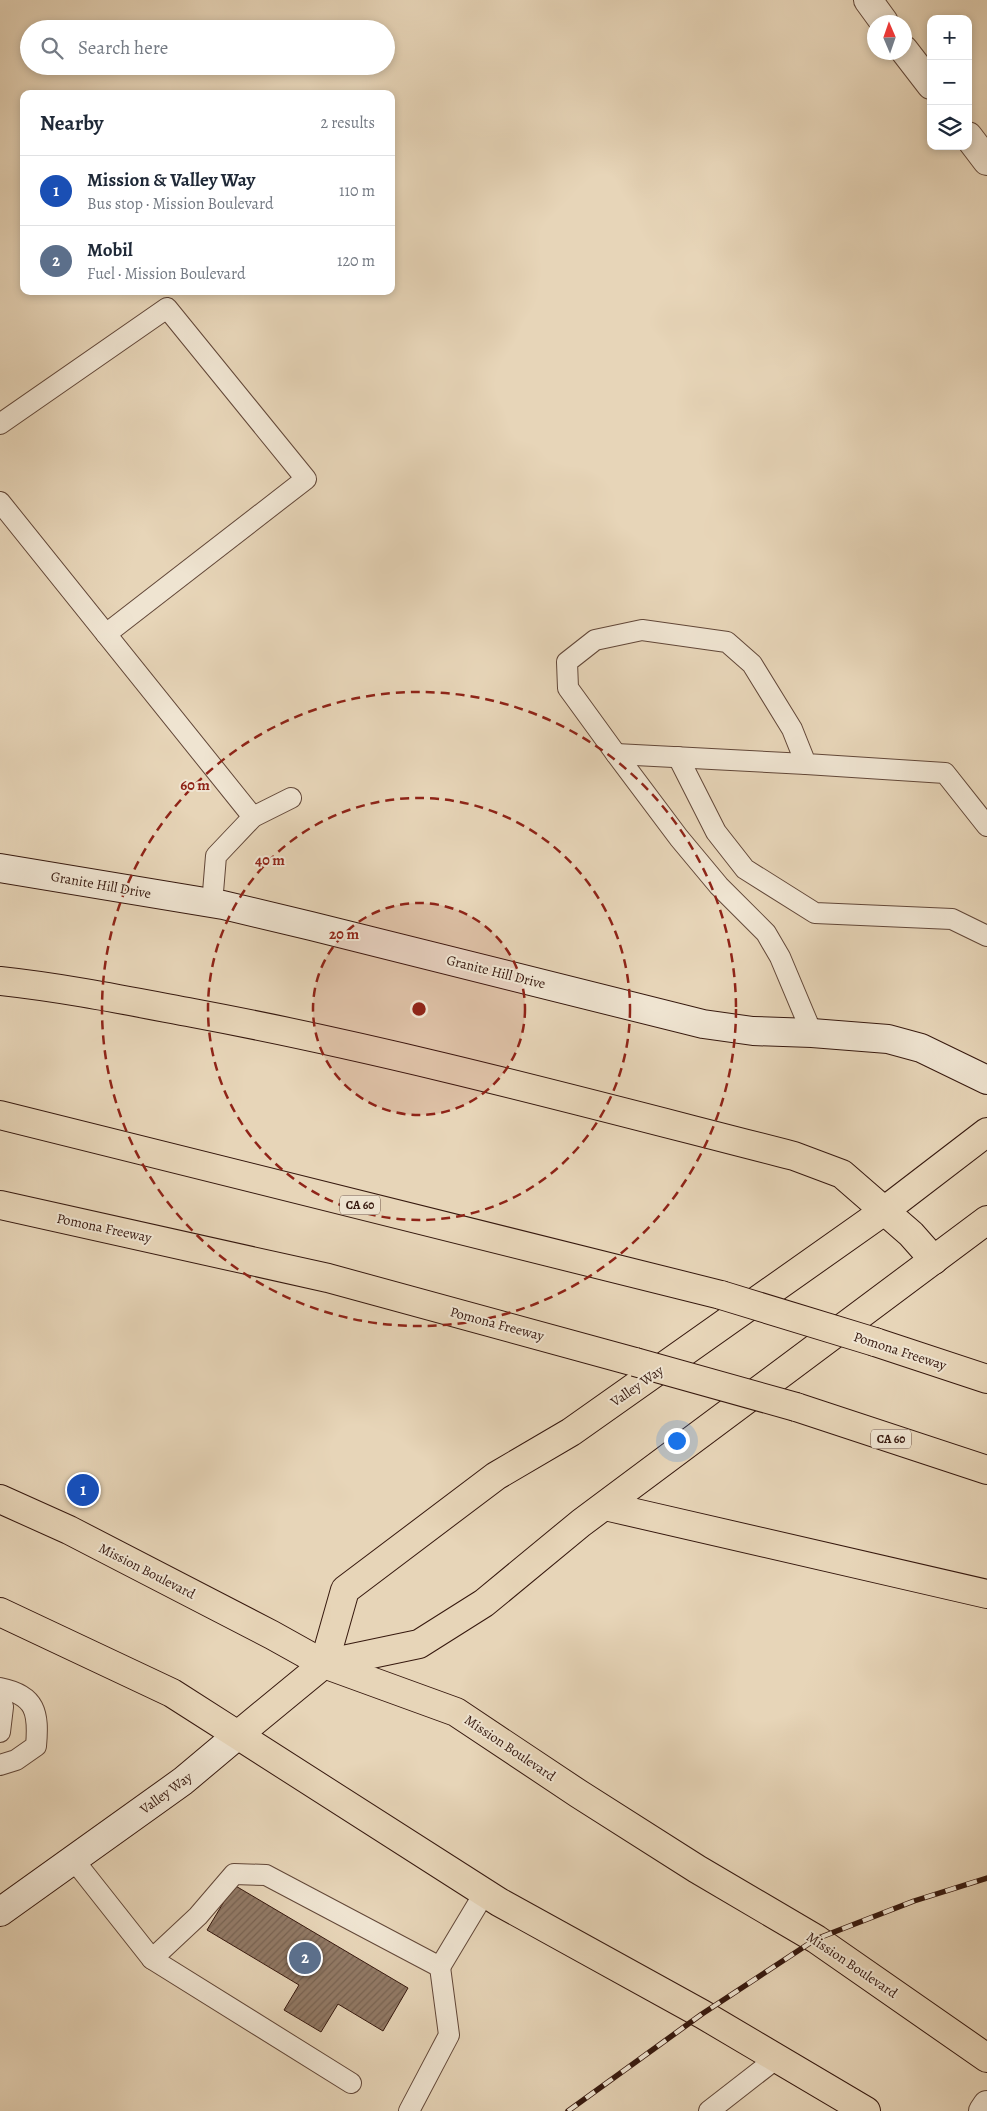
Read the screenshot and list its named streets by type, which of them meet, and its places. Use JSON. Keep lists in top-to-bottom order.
{
  "streets": {
    "main road": [
      "CA 60",
      "Pomona Freeway",
      "Valley Way",
      "Mission Boulevard"
    ],
    "street": ["Granite Hill Drive"]
  },
  "crossings": [
    ["Valley Way", "Mission Boulevard"]
  ],
  "north": "top",
  "page": {
    "map_buttons": ["+", "−"],
    "search": "Search here",
    "heading": ["Nearby", "2 results"],
    "list": [
      {
        "mark": "1",
        "name": "Mission & Valley Way",
        "note": "Bus stop · Mission Boulevard",
        "value": "110 m"
      },
      {
        "mark": "2",
        "name": "Mobil",
        "note": "Fuel · Mission Boulevard",
        "value": "120 m"
      }
    ],
    "pins": ["1", "2"]
  },
  "rings": ["60 m", "40 m", "20 m"]
}
